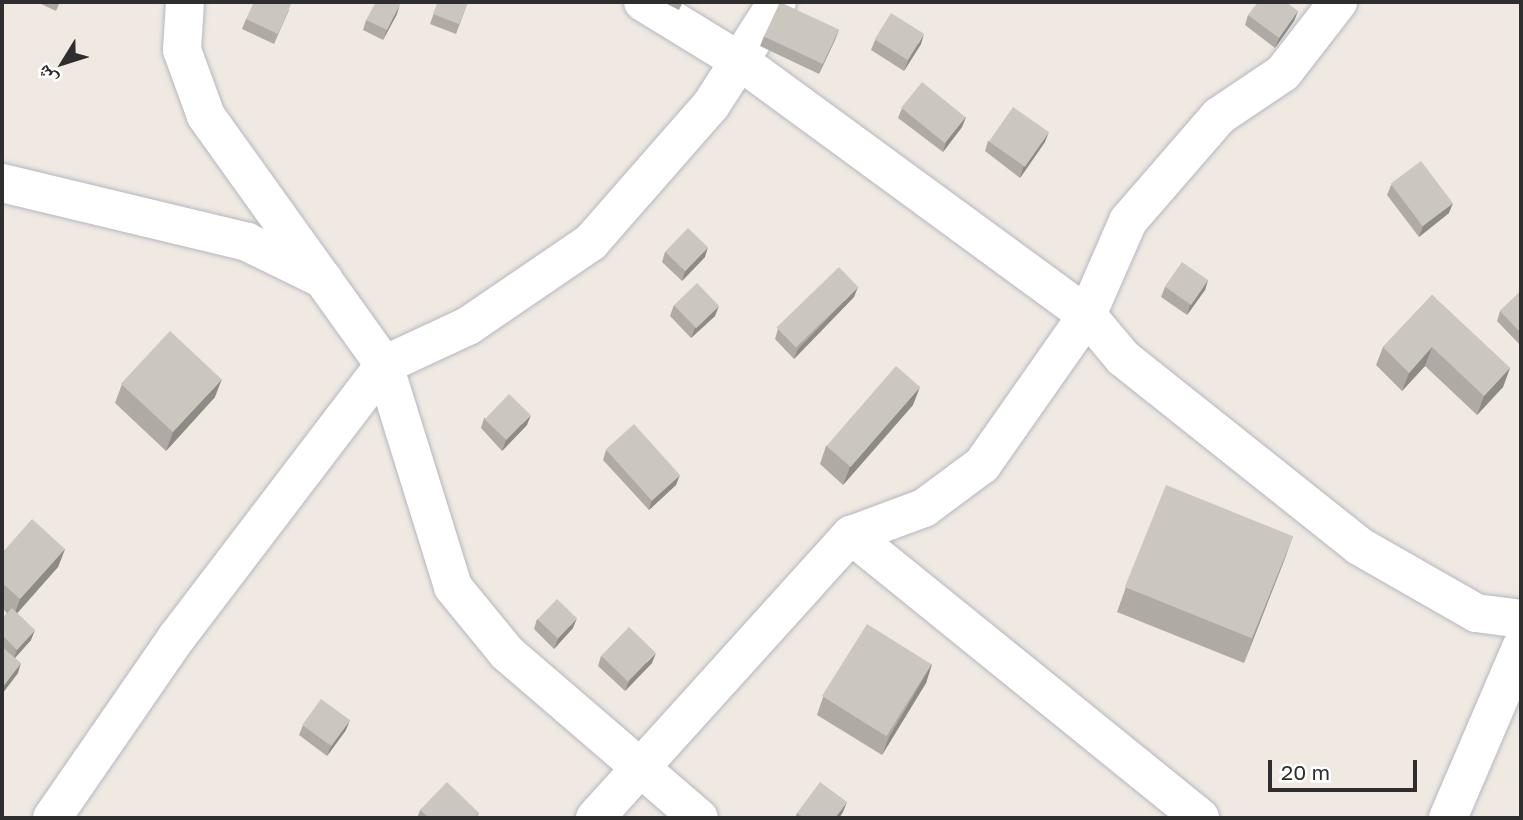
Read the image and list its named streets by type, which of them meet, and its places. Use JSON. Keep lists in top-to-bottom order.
{
  "scale_bar": "20 m",
  "north": "bottom left"
}
